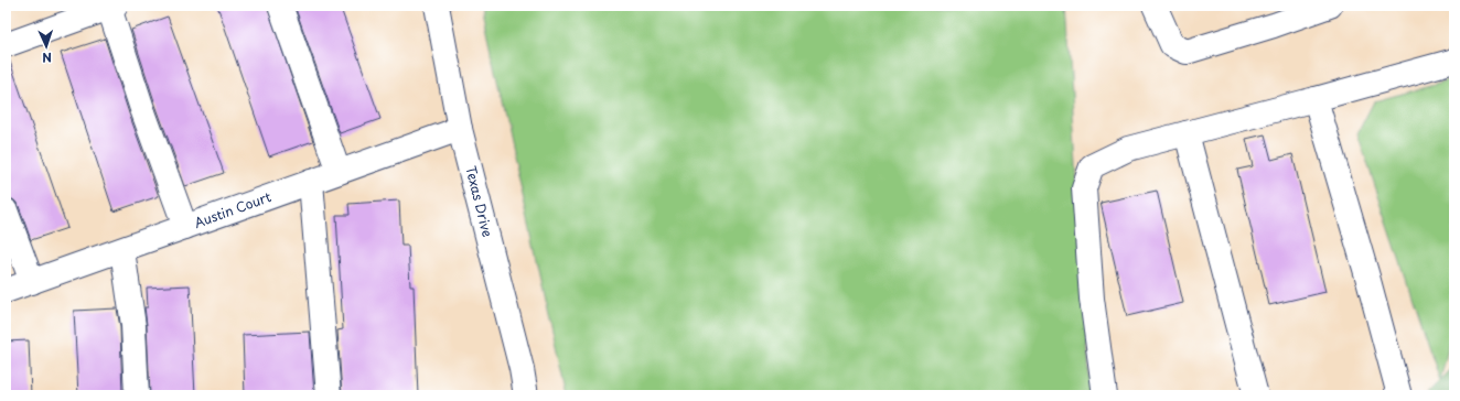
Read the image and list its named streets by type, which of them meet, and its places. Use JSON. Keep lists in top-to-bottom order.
{
  "streets": {
    "street": ["Texas Drive", "Austin Court"]
  },
  "crossings": [
    ["Texas Drive", "Austin Court"]
  ],
  "north": "bottom"
}
